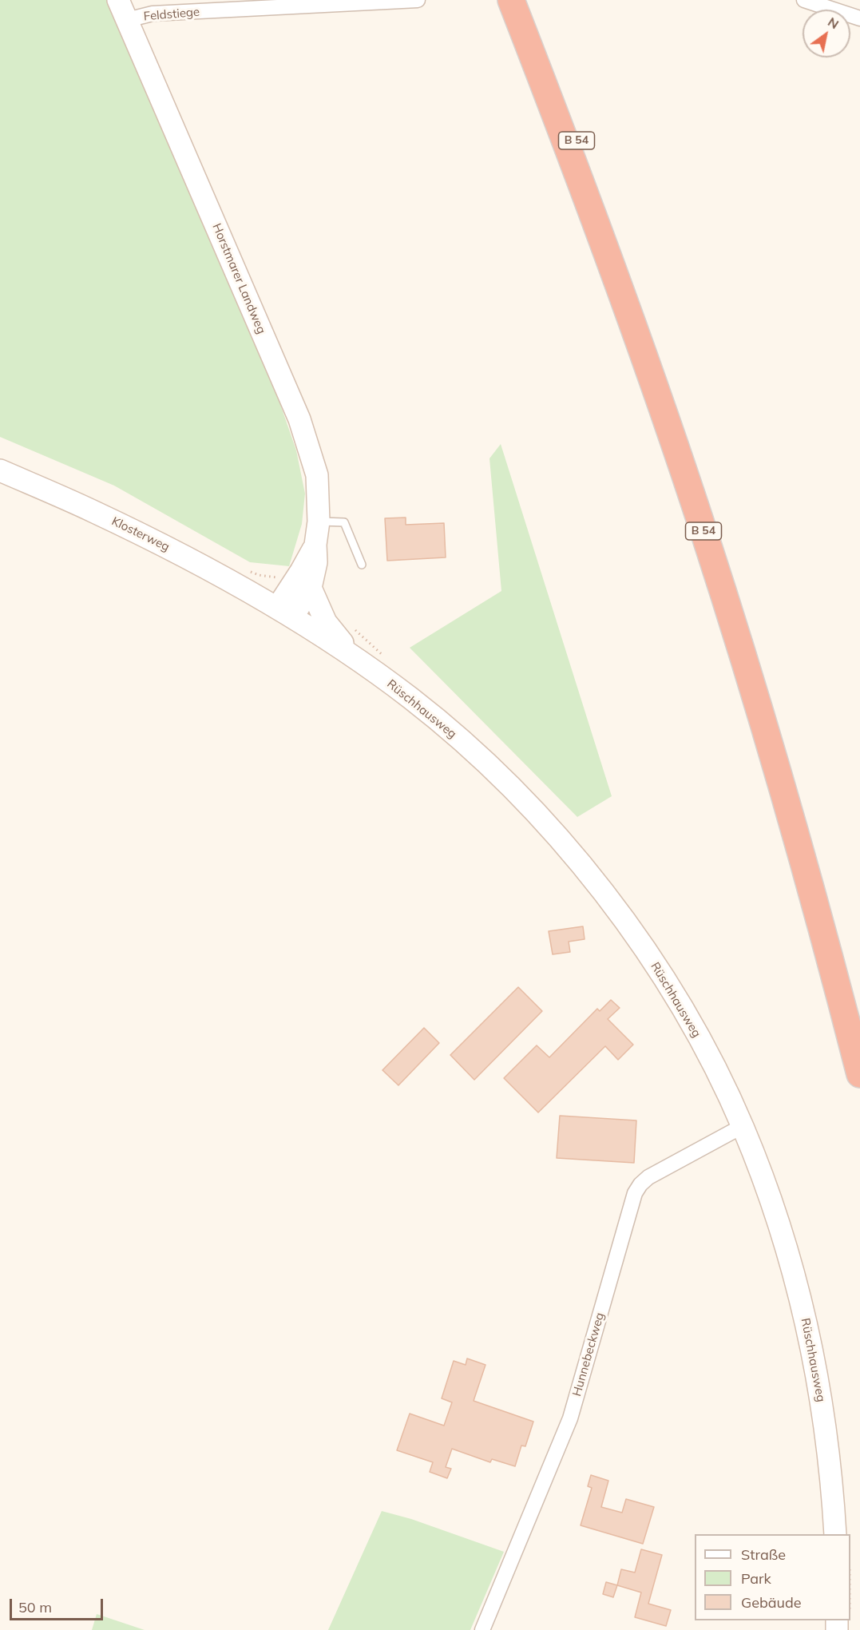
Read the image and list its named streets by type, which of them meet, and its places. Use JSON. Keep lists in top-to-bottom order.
{
  "streets": {
    "highway": ["B 54"],
    "main road": ["Horstmarer Landweg", "Klosterweg", "Rüschhausweg"],
    "street": ["Feldstiege", "Hunnebeckweg"]
  },
  "crossings": [
    ["Feldstiege", "Horstmarer Landweg"],
    ["Horstmarer Landweg", "Klosterweg"],
    ["Horstmarer Landweg", "Rüschhausweg"],
    ["Klosterweg", "Rüschhausweg"],
    ["Rüschhausweg", "Hunnebeckweg"]
  ],
  "legend": ["Straße", "Park", "Gebäude"],
  "scale_bar": "50 m",
  "north": "top right"
}
